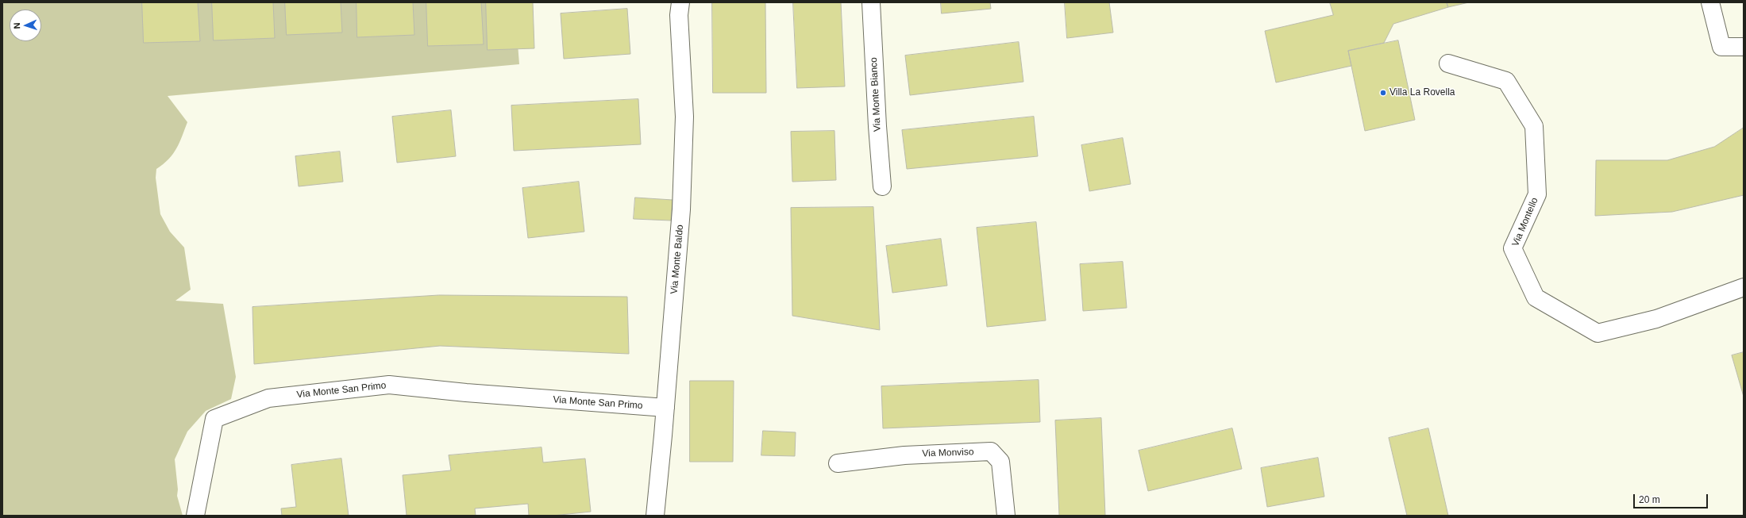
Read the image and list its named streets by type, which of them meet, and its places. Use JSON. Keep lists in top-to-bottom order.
{
  "streets": {
    "street": [
      "Via Monte Bianco",
      "Via Montello",
      "Via Monte Baldo",
      "Via Monte San Primo",
      "Via Monviso"
    ]
  },
  "crossings": [
    ["Via Monte Baldo", "Via Monte San Primo"]
  ],
  "places": ["Villa La Rovella"],
  "scale_bar": "20 m",
  "north": "left"
}
